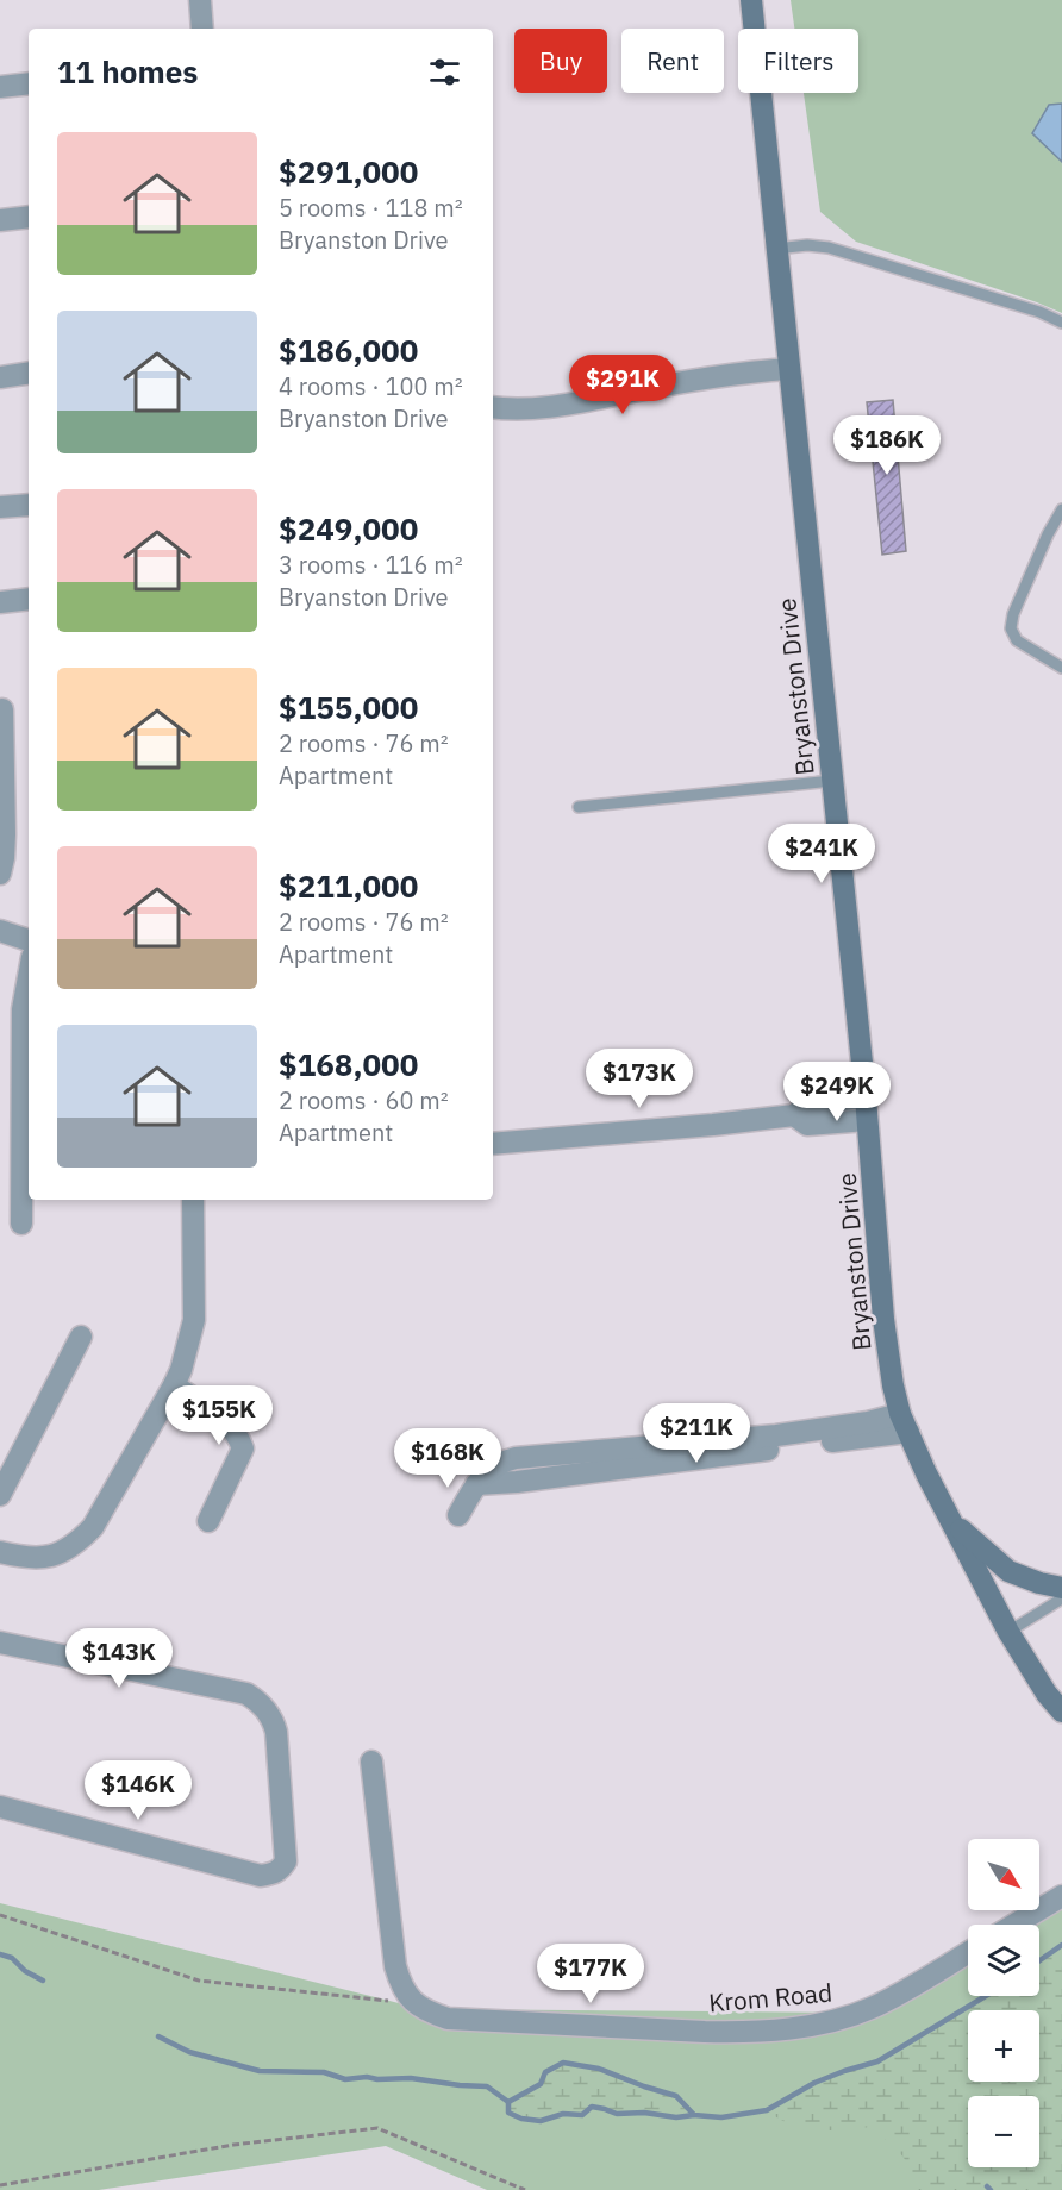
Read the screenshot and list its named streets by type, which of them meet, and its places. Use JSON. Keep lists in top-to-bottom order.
{
  "streets": {
    "street": ["Bryanston Drive", "Krom Road"]
  },
  "north": "bottom right",
  "page": {
    "chip": ["Buy", "Rent", "Filters"],
    "heading": "11 homes",
    "list": [
      {
        "name": "$291,000",
        "note": "5 rooms · 118 m² · Bryanston Drive"
      },
      {
        "name": "$186,000",
        "note": "4 rooms · 100 m² · Bryanston Drive"
      },
      {
        "name": "$249,000",
        "note": "3 rooms · 116 m² · Bryanston Drive"
      },
      {
        "name": "$155,000",
        "note": "2 rooms · 76 m² · Apartment"
      },
      {
        "name": "$211,000",
        "note": "2 rooms · 76 m² · Apartment"
      },
      {
        "name": "$168,000",
        "note": "2 rooms · 60 m² · Apartment"
      }
    ],
    "price": [
      "$291K",
      "$186K",
      "$241K",
      "$173K",
      "$249K",
      "$155K",
      "$211K",
      "$168K",
      "$143K",
      "$146K",
      "$177K"
    ],
    "map_buttons": ["+", "−"]
  }
}
